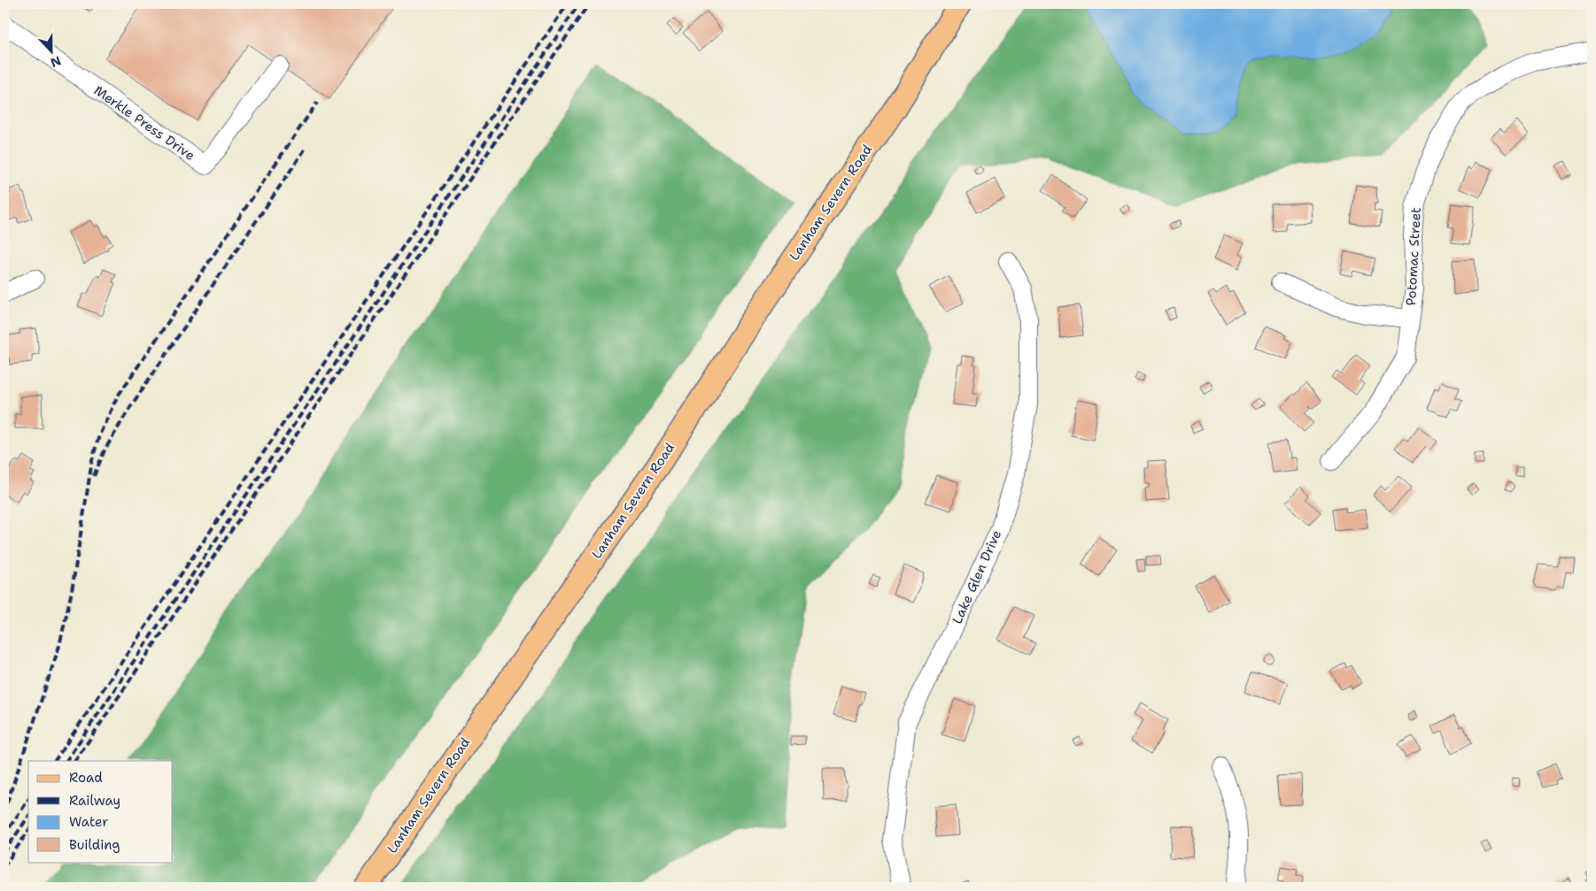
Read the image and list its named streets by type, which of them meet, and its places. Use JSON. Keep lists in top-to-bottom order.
{
  "streets": {
    "main road": ["Lanham Severn Road"],
    "street": ["Merkle Press Drive", "Potomac Street", "Lake Glen Drive"]
  },
  "legend": [
    "Road",
    "Railway",
    "Water",
    "Building"
  ],
  "north": "bottom"
}
